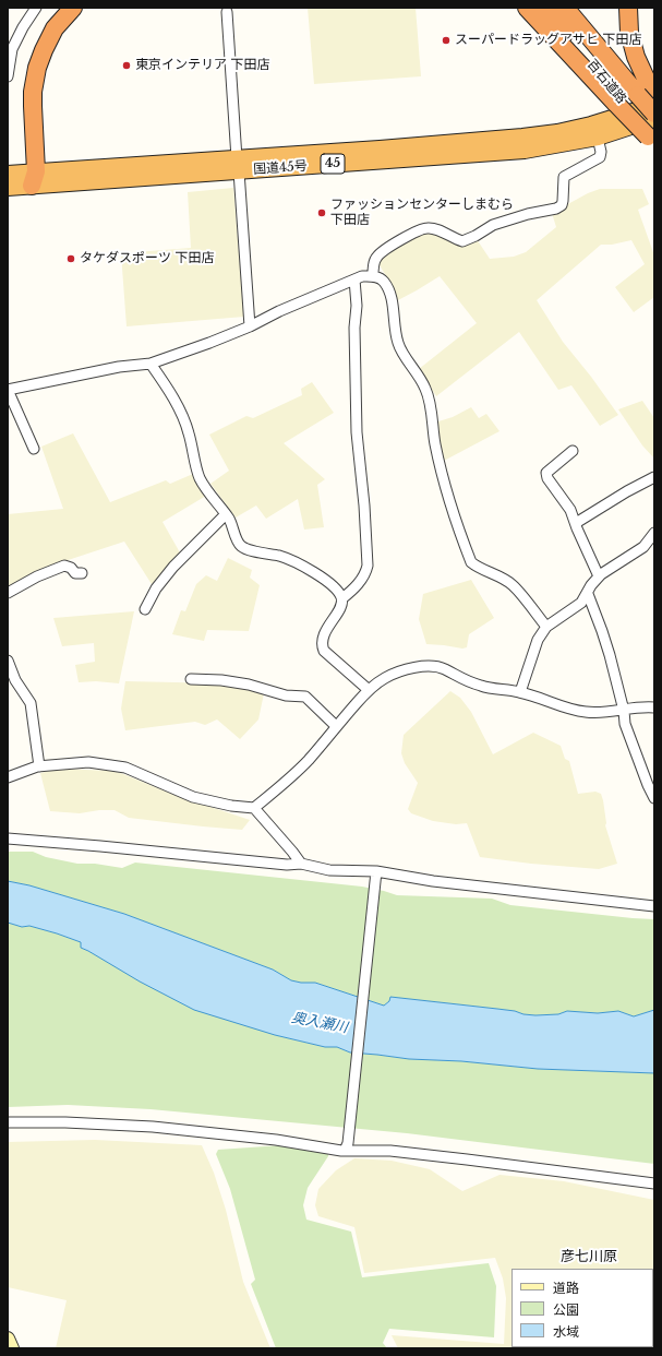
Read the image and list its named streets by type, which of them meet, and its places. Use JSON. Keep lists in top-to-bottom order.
{
  "streets": {
    "highway": ["百石道路", "45", "国道45号"]
  },
  "crossings": [
    ["百石道路", "国道45号"]
  ],
  "districts": ["彦七川原"],
  "water": ["奥入瀬川"],
  "places": [
    "スーパードラッグアサヒ 下田店",
    "東京インテリア 下田店",
    "ファッションセンターしまむら 下田店",
    "タケダスポーツ 下田店"
  ],
  "legend": ["道路", "公園", "水域"]
}
